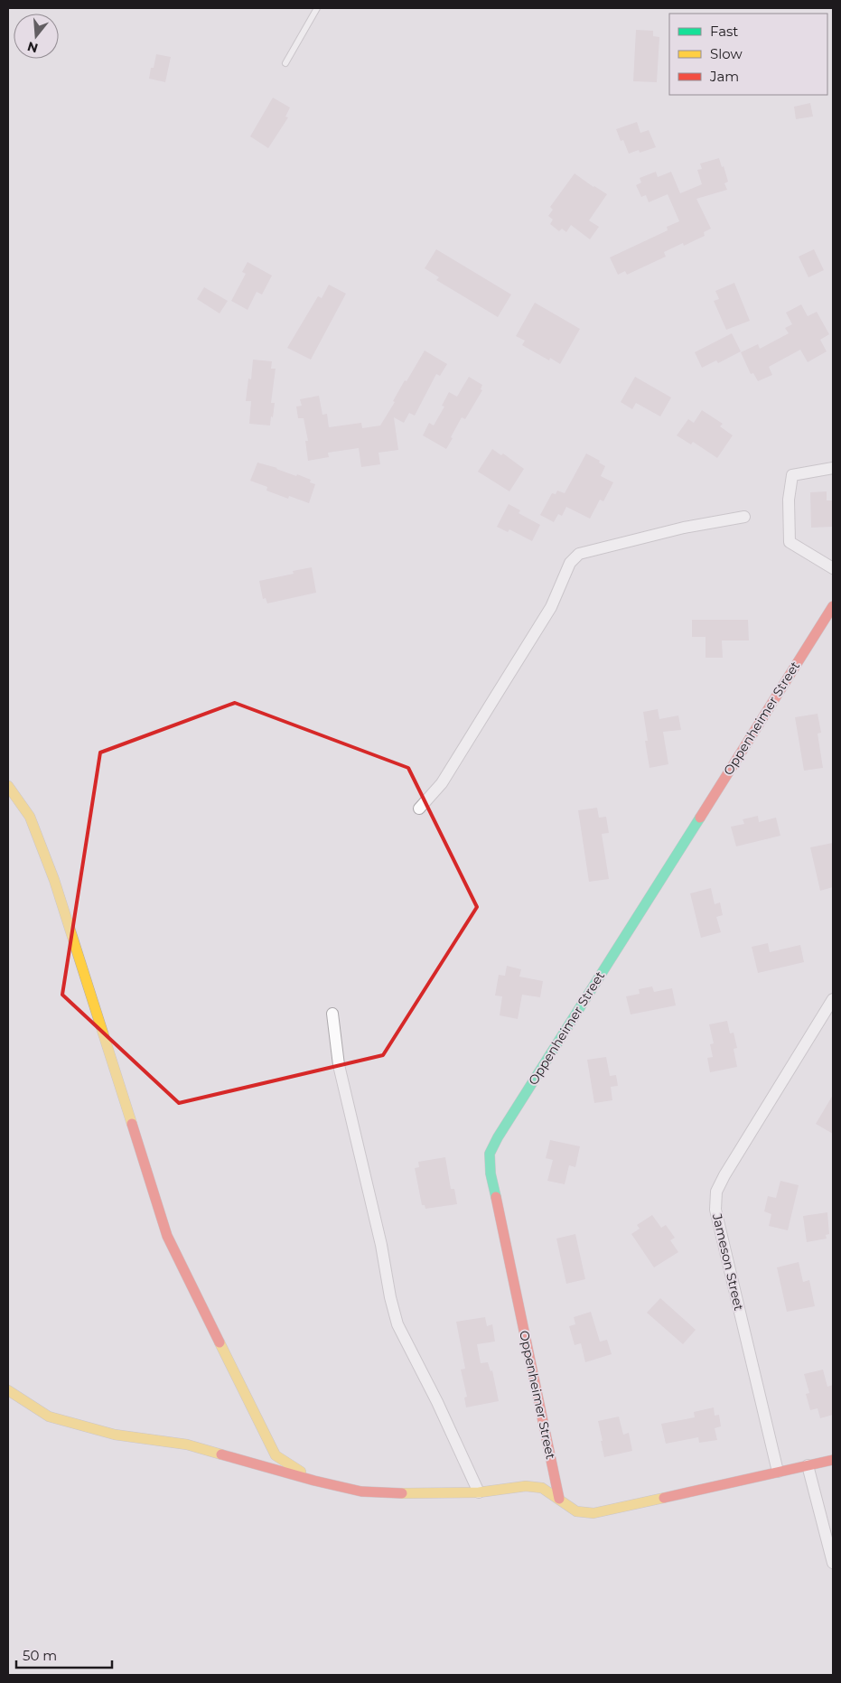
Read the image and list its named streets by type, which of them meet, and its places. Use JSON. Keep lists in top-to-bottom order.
{
  "streets": {
    "street": ["Oppenheimer Street", "Jameson Street"]
  },
  "legend": ["Fast", "Slow", "Jam"],
  "scale_bar": "50 m",
  "north": "bottom"
}
